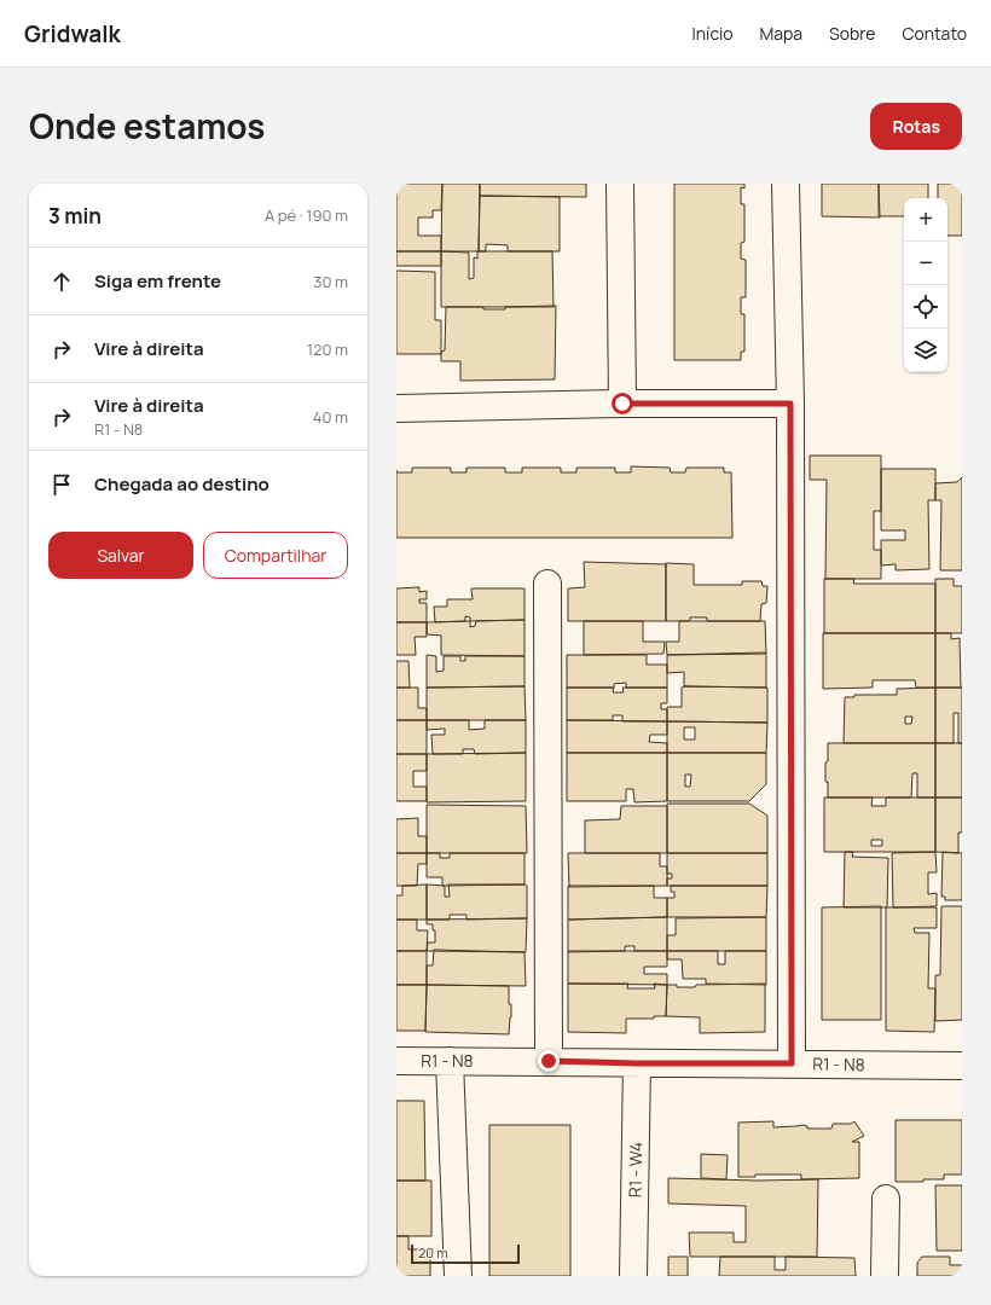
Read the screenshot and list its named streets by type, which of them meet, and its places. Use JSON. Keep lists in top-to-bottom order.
{
  "streets": {
    "street": ["R1 - N8", "R1 - W4"]
  },
  "crossings": [
    ["R1 - N8", "R1 - W4"]
  ],
  "scale_bar": "20 m",
  "page": {
    "header": "Gridwalk",
    "nav": [
      "Início",
      "Mapa",
      "Sobre",
      "Contato"
    ],
    "title": "Onde estamos",
    "buttons": [
      "Rotas",
      ["Salvar", "Compartilhar"]
    ],
    "heading": ["3 min", "A pé · 190 m"],
    "map_buttons": ["+", "−"],
    "list": [
      ["Siga em frente", "30 m"],
      ["Vire à direita", "120 m"],
      ["Vire à direita", "R1 - N8", "40 m"],
      "Chegada ao destino"
    ],
    "scale": "20 m"
  }
}
